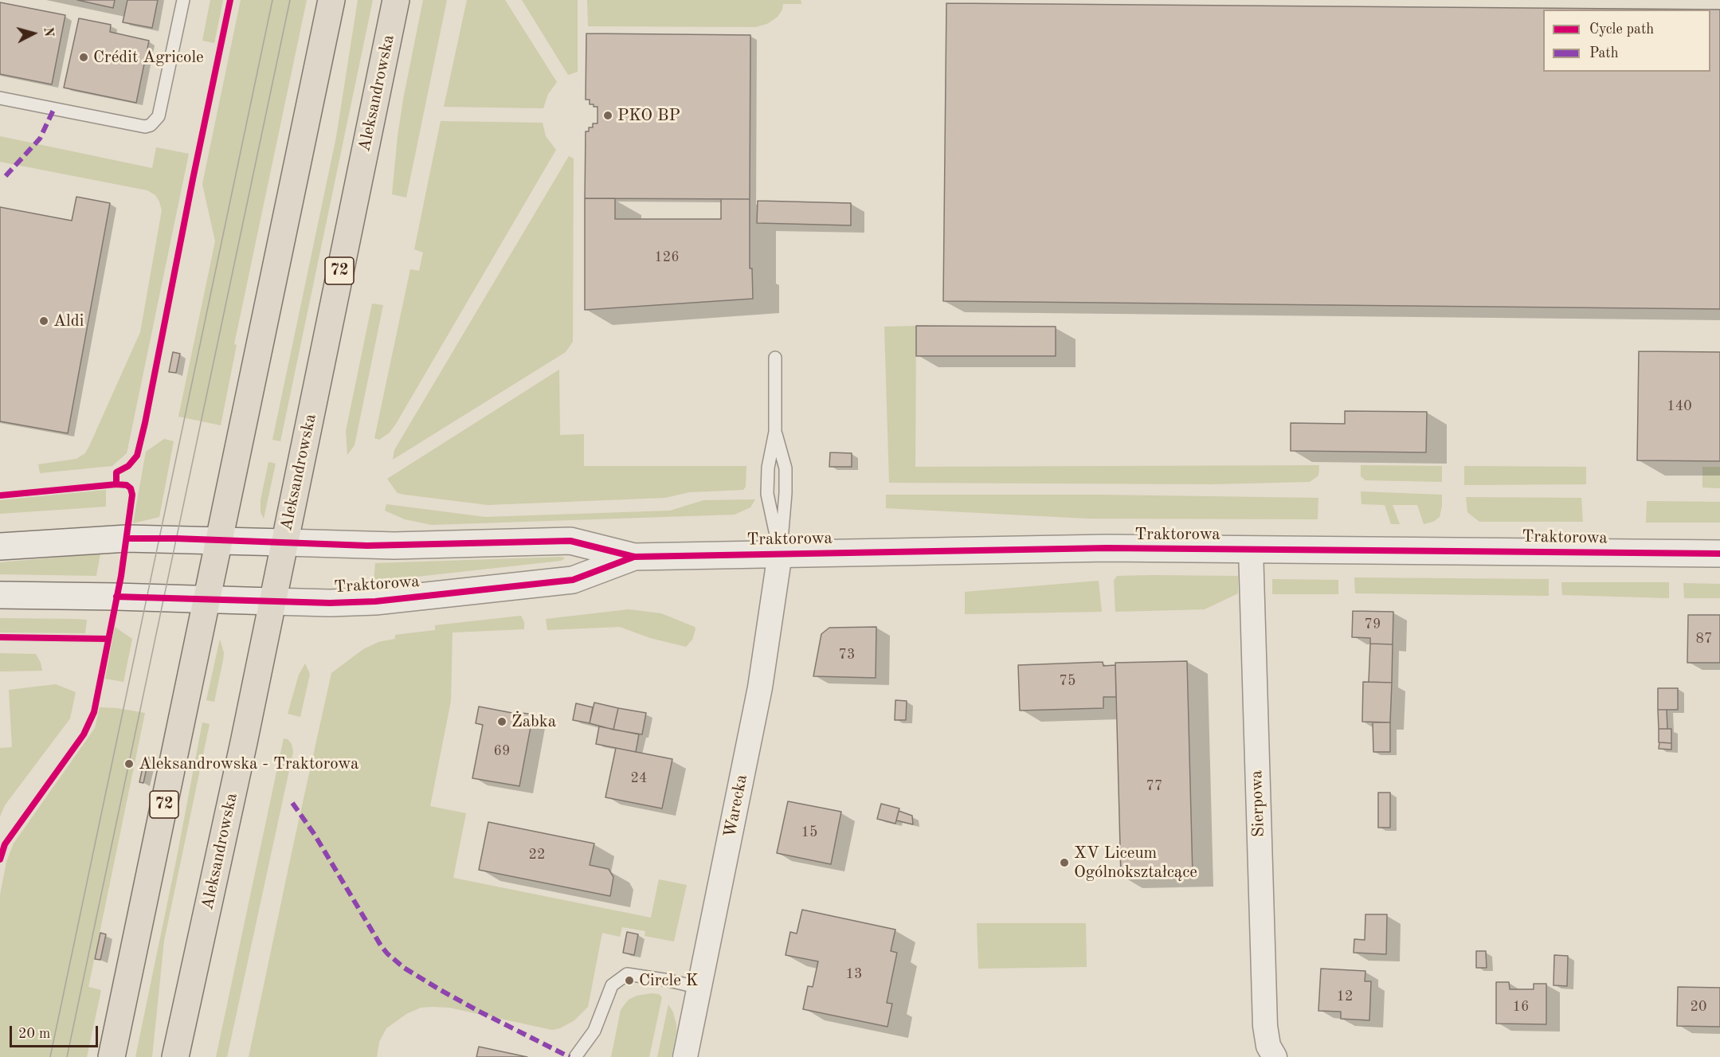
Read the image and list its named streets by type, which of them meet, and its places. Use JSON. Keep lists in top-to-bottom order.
{
  "streets": {
    "main road": ["Aleksandrowska", "72"],
    "street": ["Traktorowa", "Sierpowa", "Warecka"]
  },
  "crossings": [
    ["Aleksandrowska", "Traktorowa"],
    ["72", "Traktorowa"],
    ["Traktorowa", "Sierpowa"],
    ["Traktorowa", "Warecka"]
  ],
  "places": [
    "Crédit Agricole",
    "PKO BP",
    "Aldi",
    "Żabka",
    "Aleksandrowska - Traktorowa",
    "XV Liceum Ogólnokształcące",
    "Circle K"
  ],
  "house_numbers": [
    "126",
    "140",
    "79",
    "87",
    "73",
    "75",
    "69",
    "24",
    "77",
    "15",
    "22",
    "13",
    "12",
    "16",
    "20"
  ],
  "legend": ["Cycle path", "Path"],
  "scale_bar": "20 m",
  "north": "right"
}
